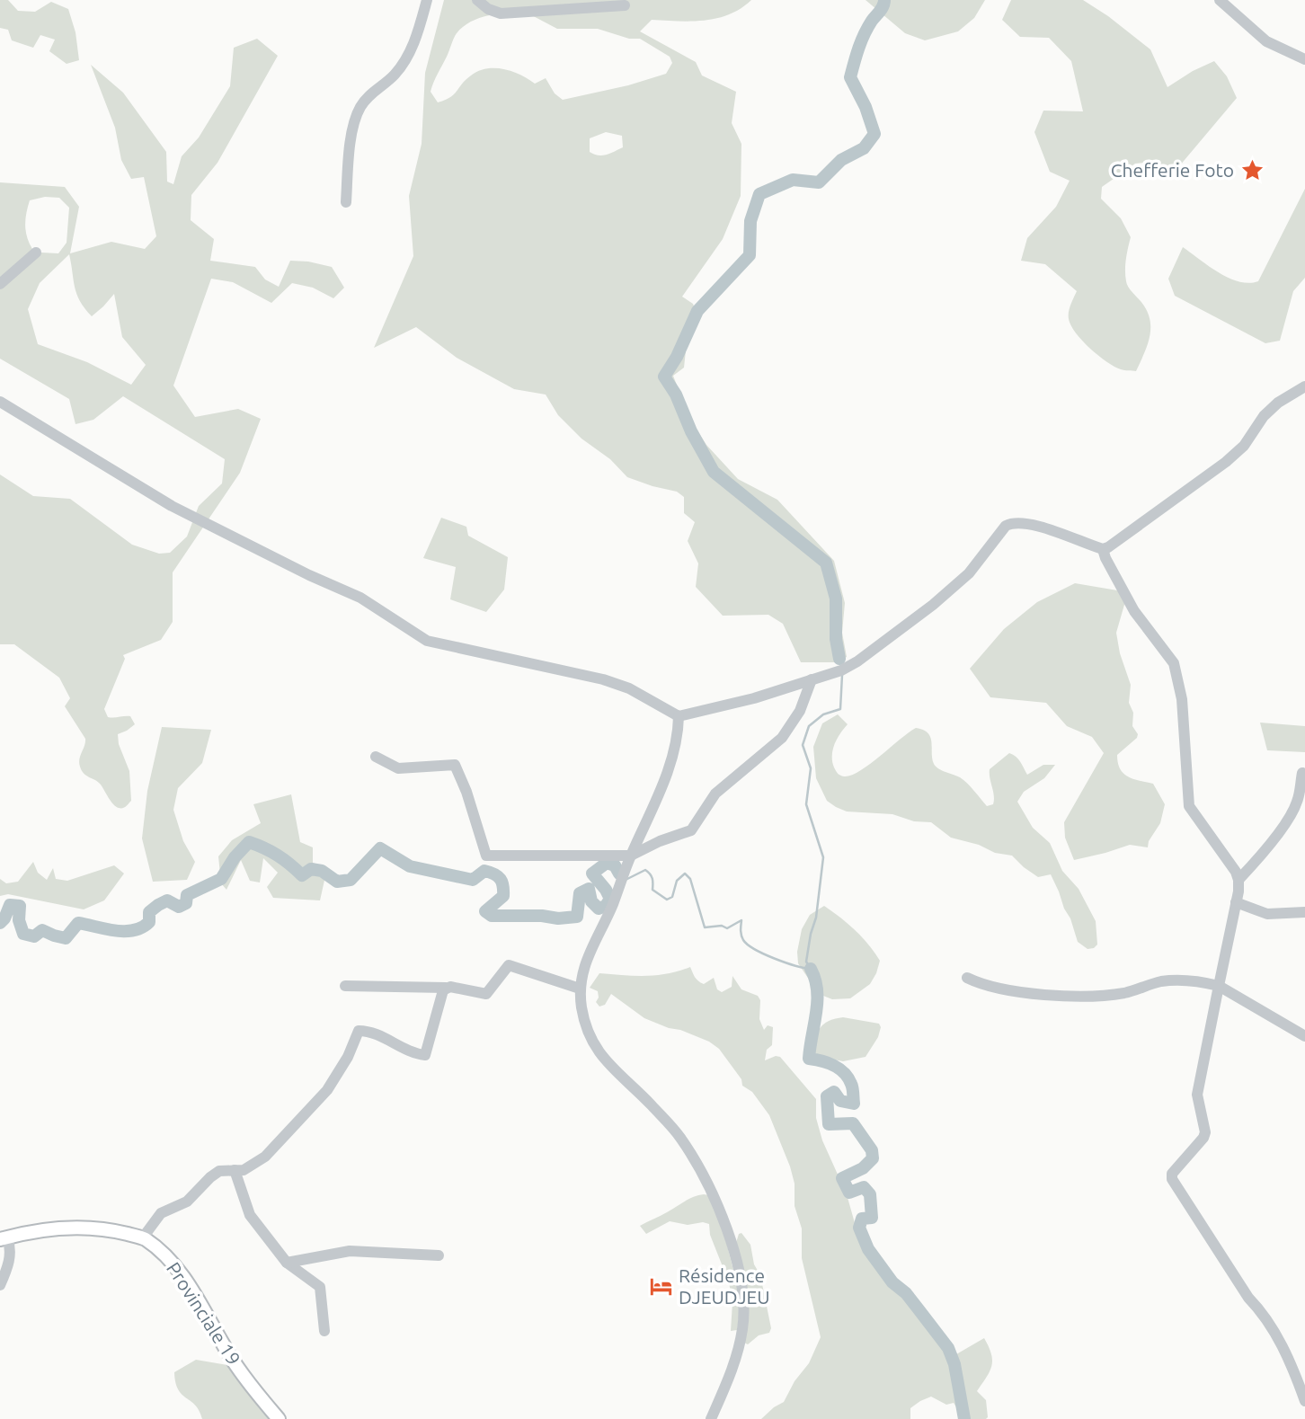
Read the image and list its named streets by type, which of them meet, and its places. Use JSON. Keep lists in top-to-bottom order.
{
  "streets": {
    "main road": ["Provinciale 19"]
  },
  "places": {
    "place": ["Chefferie Foto"],
    "hotel": ["Résidence DJEUDJEU"]
  }
}
